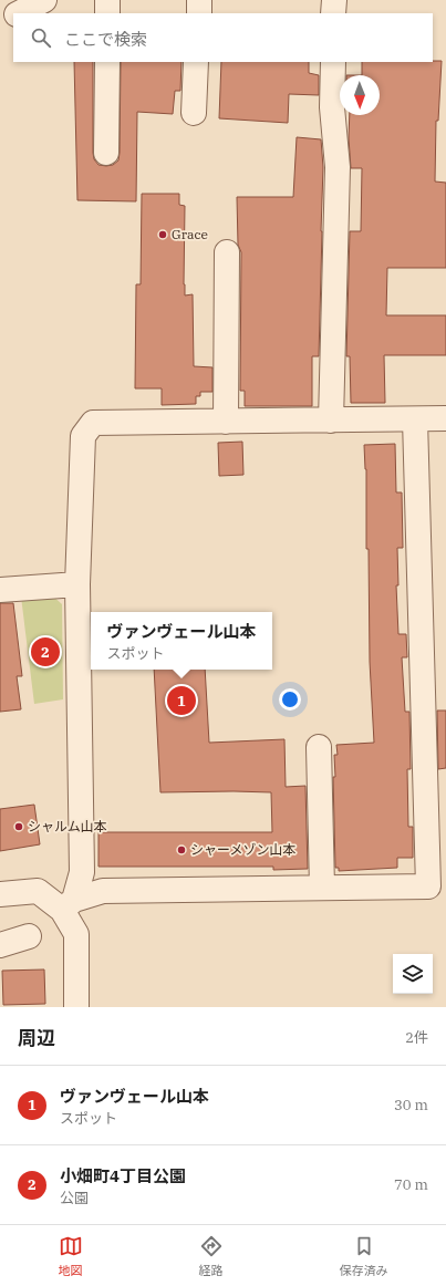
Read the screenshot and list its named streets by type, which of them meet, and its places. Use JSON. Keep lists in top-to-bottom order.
{
  "places": ["Grace", "シャルム山本", "シャーメゾン山本"],
  "north": "bottom",
  "page": {
    "search": "ここで検索",
    "popup": ["ヴァンヴェール山本", "スポット"],
    "pins": ["2", "1"],
    "heading": ["周辺", "2件"],
    "list": [
      {
        "mark": "1",
        "name": "ヴァンヴェール山本",
        "note": "スポット",
        "value": "30 m"
      },
      {
        "mark": "2",
        "name": "小畑町4丁目公園",
        "note": "公園",
        "value": "70 m"
      }
    ],
    "nav": ["地図", "経路", "保存済み"]
  }
}
